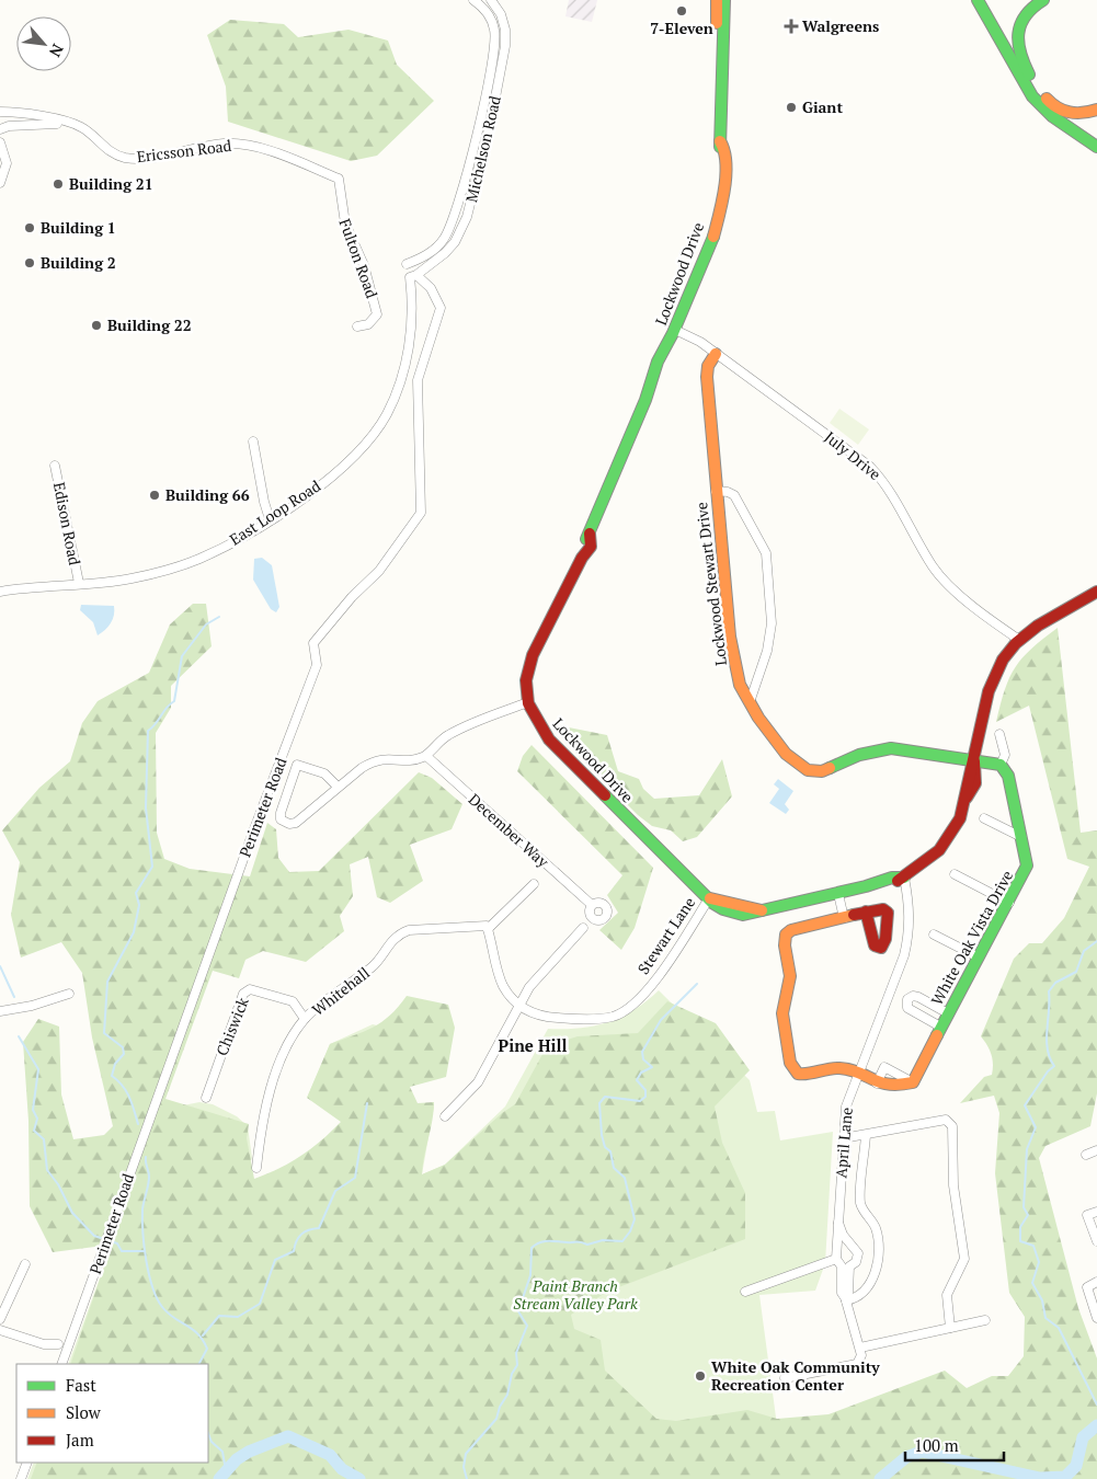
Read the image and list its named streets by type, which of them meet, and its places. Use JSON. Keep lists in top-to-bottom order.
{
  "streets": {
    "main road": [
      "Lockwood Drive",
      "Lockwood Stewart Drive",
      "Stewart Lane",
      "White Oak Vista Drive"
    ],
    "street": [
      "Michelson Road",
      "Ericsson Road",
      "Fulton Road",
      "July Drive",
      "East Loop Road",
      "Edison Road",
      "Perimeter Road",
      "December Way",
      "Whitehall",
      "Chiswick",
      "April Lane"
    ]
  },
  "crossings": [
    ["Michelson Road", "East Loop Road"],
    ["Michelson Road", "Perimeter Road"],
    ["Ericsson Road", "Fulton Road"],
    ["Lockwood Drive", "July Drive"],
    ["Lockwood Drive", "Stewart Lane"],
    ["July Drive", "Lockwood Stewart Drive"],
    ["July Drive", "Stewart Lane"],
    ["East Loop Road", "Edison Road"],
    ["East Loop Road", "Perimeter Road"],
    ["Lockwood Stewart Drive", "Stewart Lane"],
    ["Stewart Lane", "Whitehall"],
    ["Stewart Lane", "April Lane"],
    ["Whitehall", "Chiswick"]
  ],
  "districts": ["Pine Hill"],
  "parks": ["Paint Branch Stream Valley Park"],
  "places": {
    "other": [
      "7-Eleven",
      "Giant",
      "Building 21",
      "Building 1",
      "Building 2",
      "Building 22",
      "Building 66",
      "White Oak Community Recreation Center"
    ],
    "health": ["Walgreens"]
  },
  "legend": ["Fast", "Slow", "Jam"],
  "scale_bar": "100 m",
  "north": "bottom right"
}
